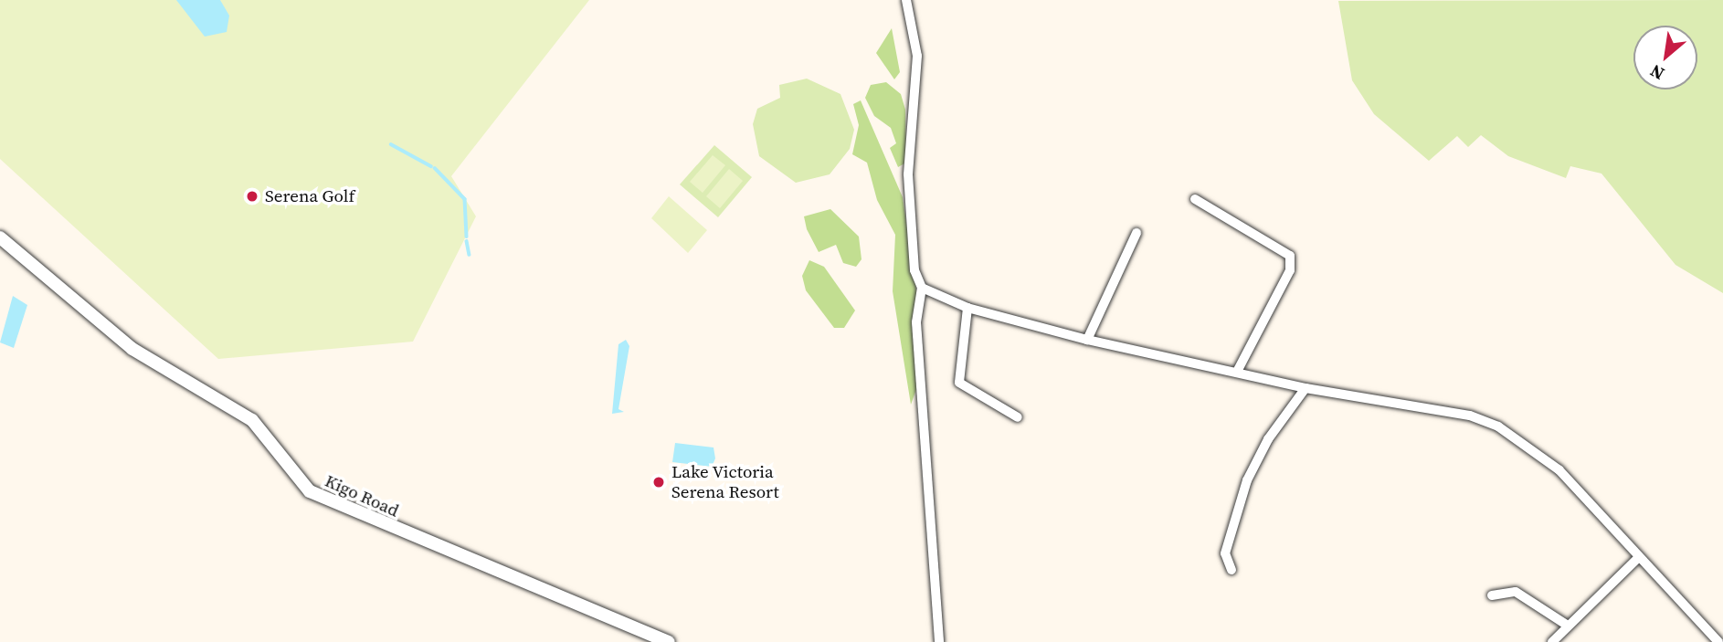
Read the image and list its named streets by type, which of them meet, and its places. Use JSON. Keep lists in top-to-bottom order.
{
  "streets": {
    "street": ["Kigo Road"]
  },
  "places": ["Serena Golf", "Lake Victoria Serena Resort"],
  "north": "bottom left"
}
